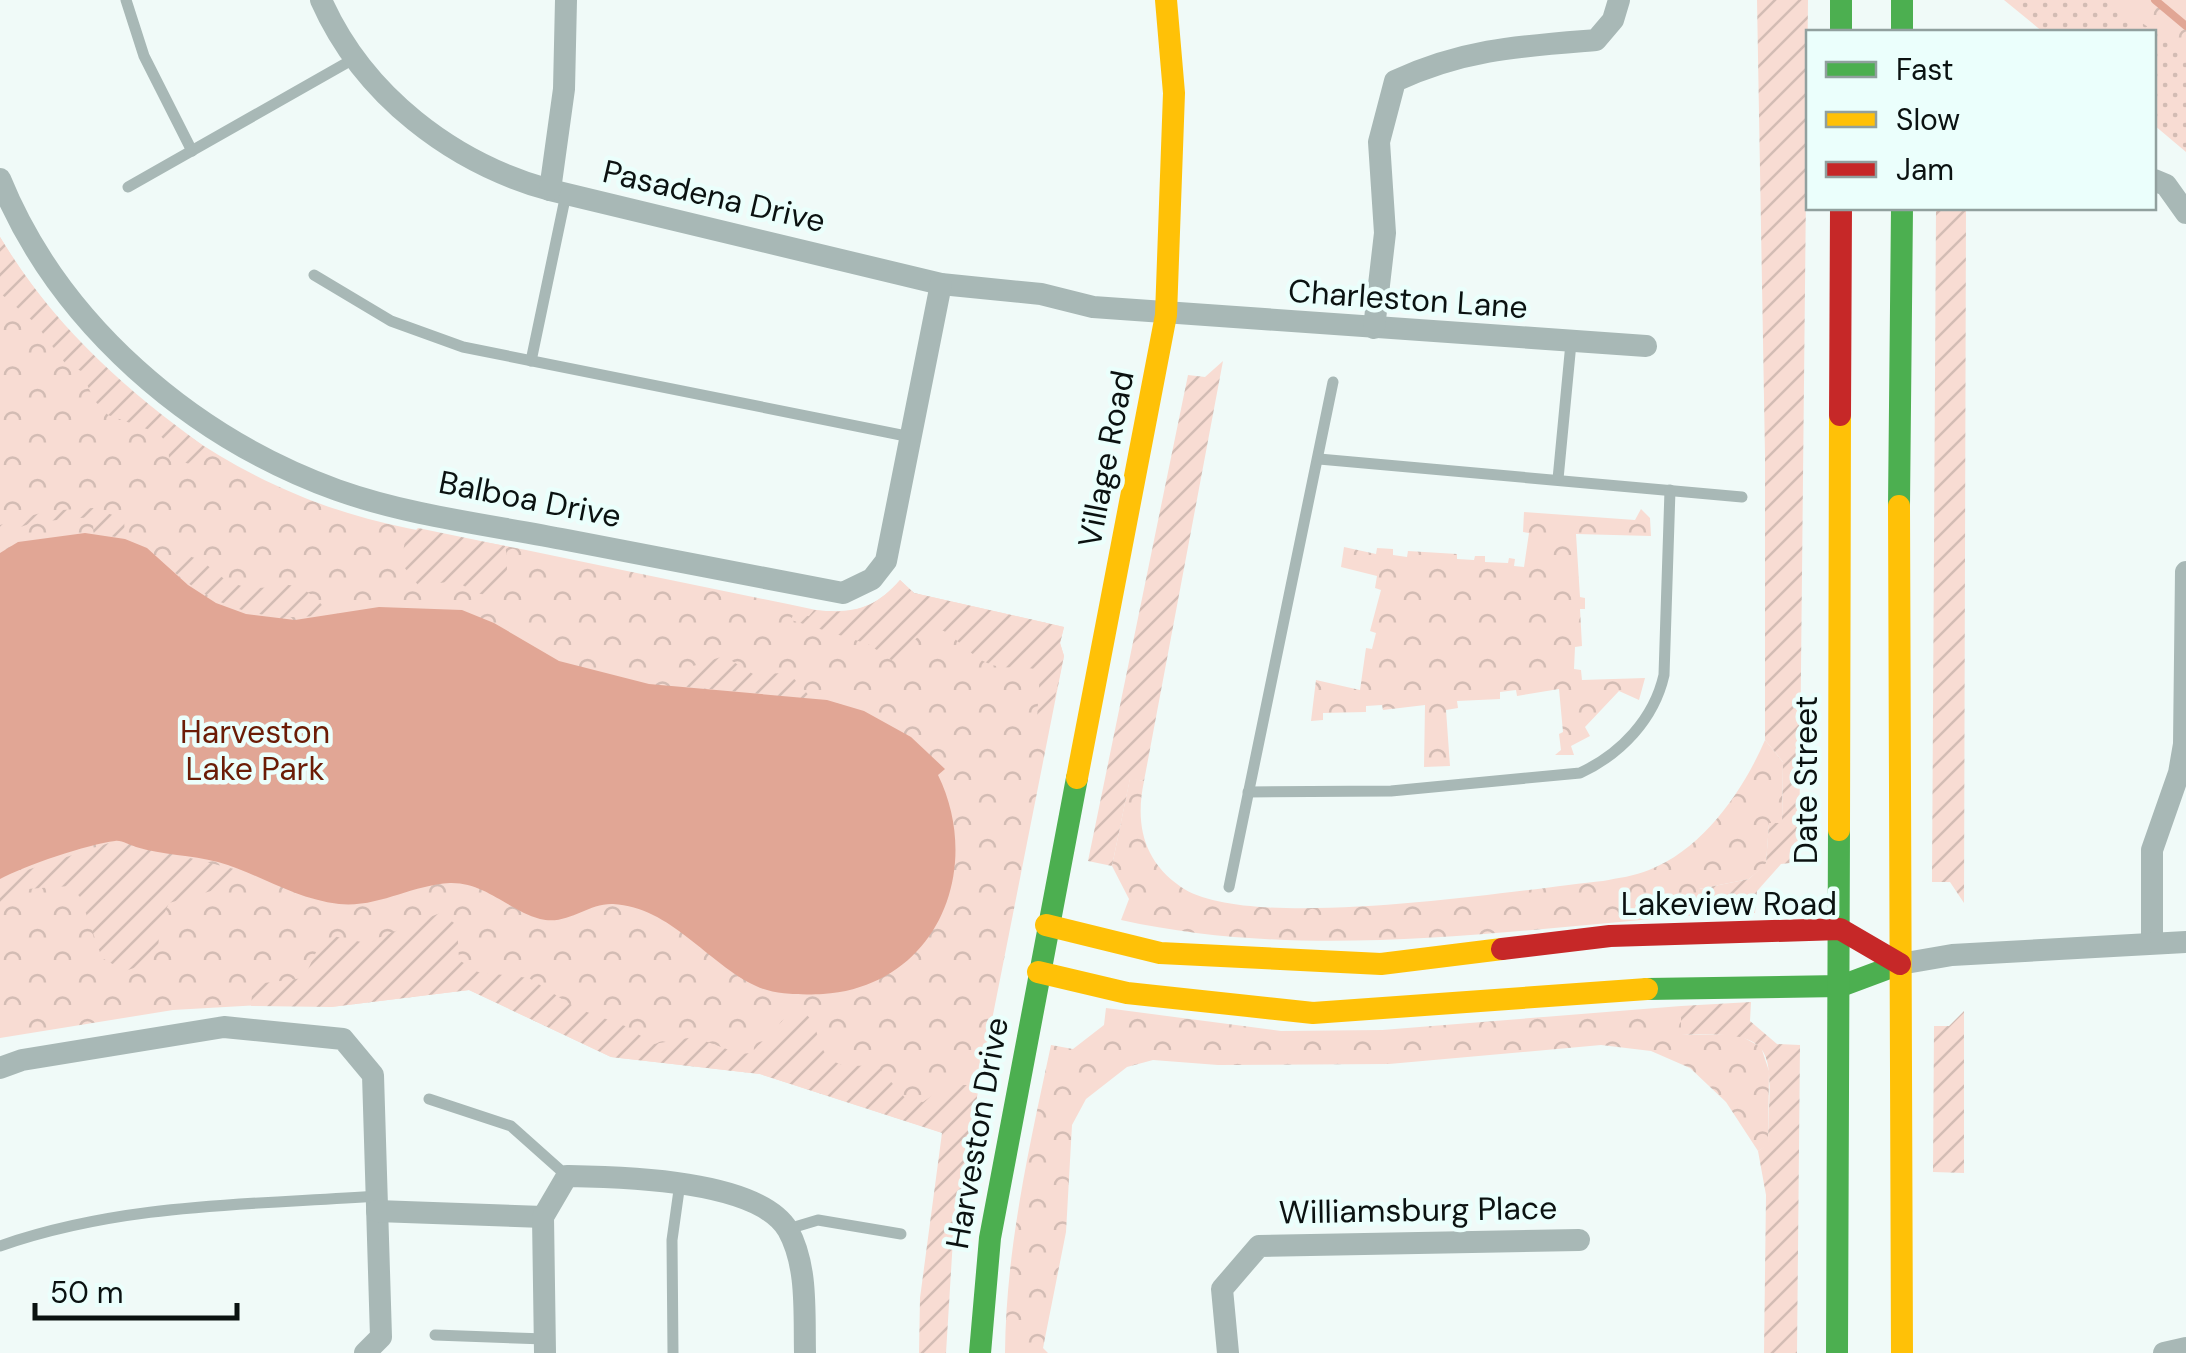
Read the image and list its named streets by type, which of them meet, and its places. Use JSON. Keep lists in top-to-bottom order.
{
  "streets": {
    "street": [
      "Pasadena Drive",
      "Charleston Lane",
      "Village Road",
      "Balboa Drive",
      "Date Street",
      "Lakeview Road",
      "Harveston Drive",
      "Williamsburg Place"
    ]
  },
  "crossings": [
    ["Pasadena Drive", "Charleston Lane"],
    ["Pasadena Drive", "Village Road"],
    ["Pasadena Drive", "Balboa Drive"],
    ["Charleston Lane", "Village Road"],
    ["Village Road", "Lakeview Road"],
    ["Village Road", "Harveston Drive"],
    ["Date Street", "Lakeview Road"],
    ["Lakeview Road", "Harveston Drive"]
  ],
  "parks": ["Harveston Lake Park"],
  "legend": ["Fast", "Slow", "Jam"],
  "scale_bar": "50 m"
}
